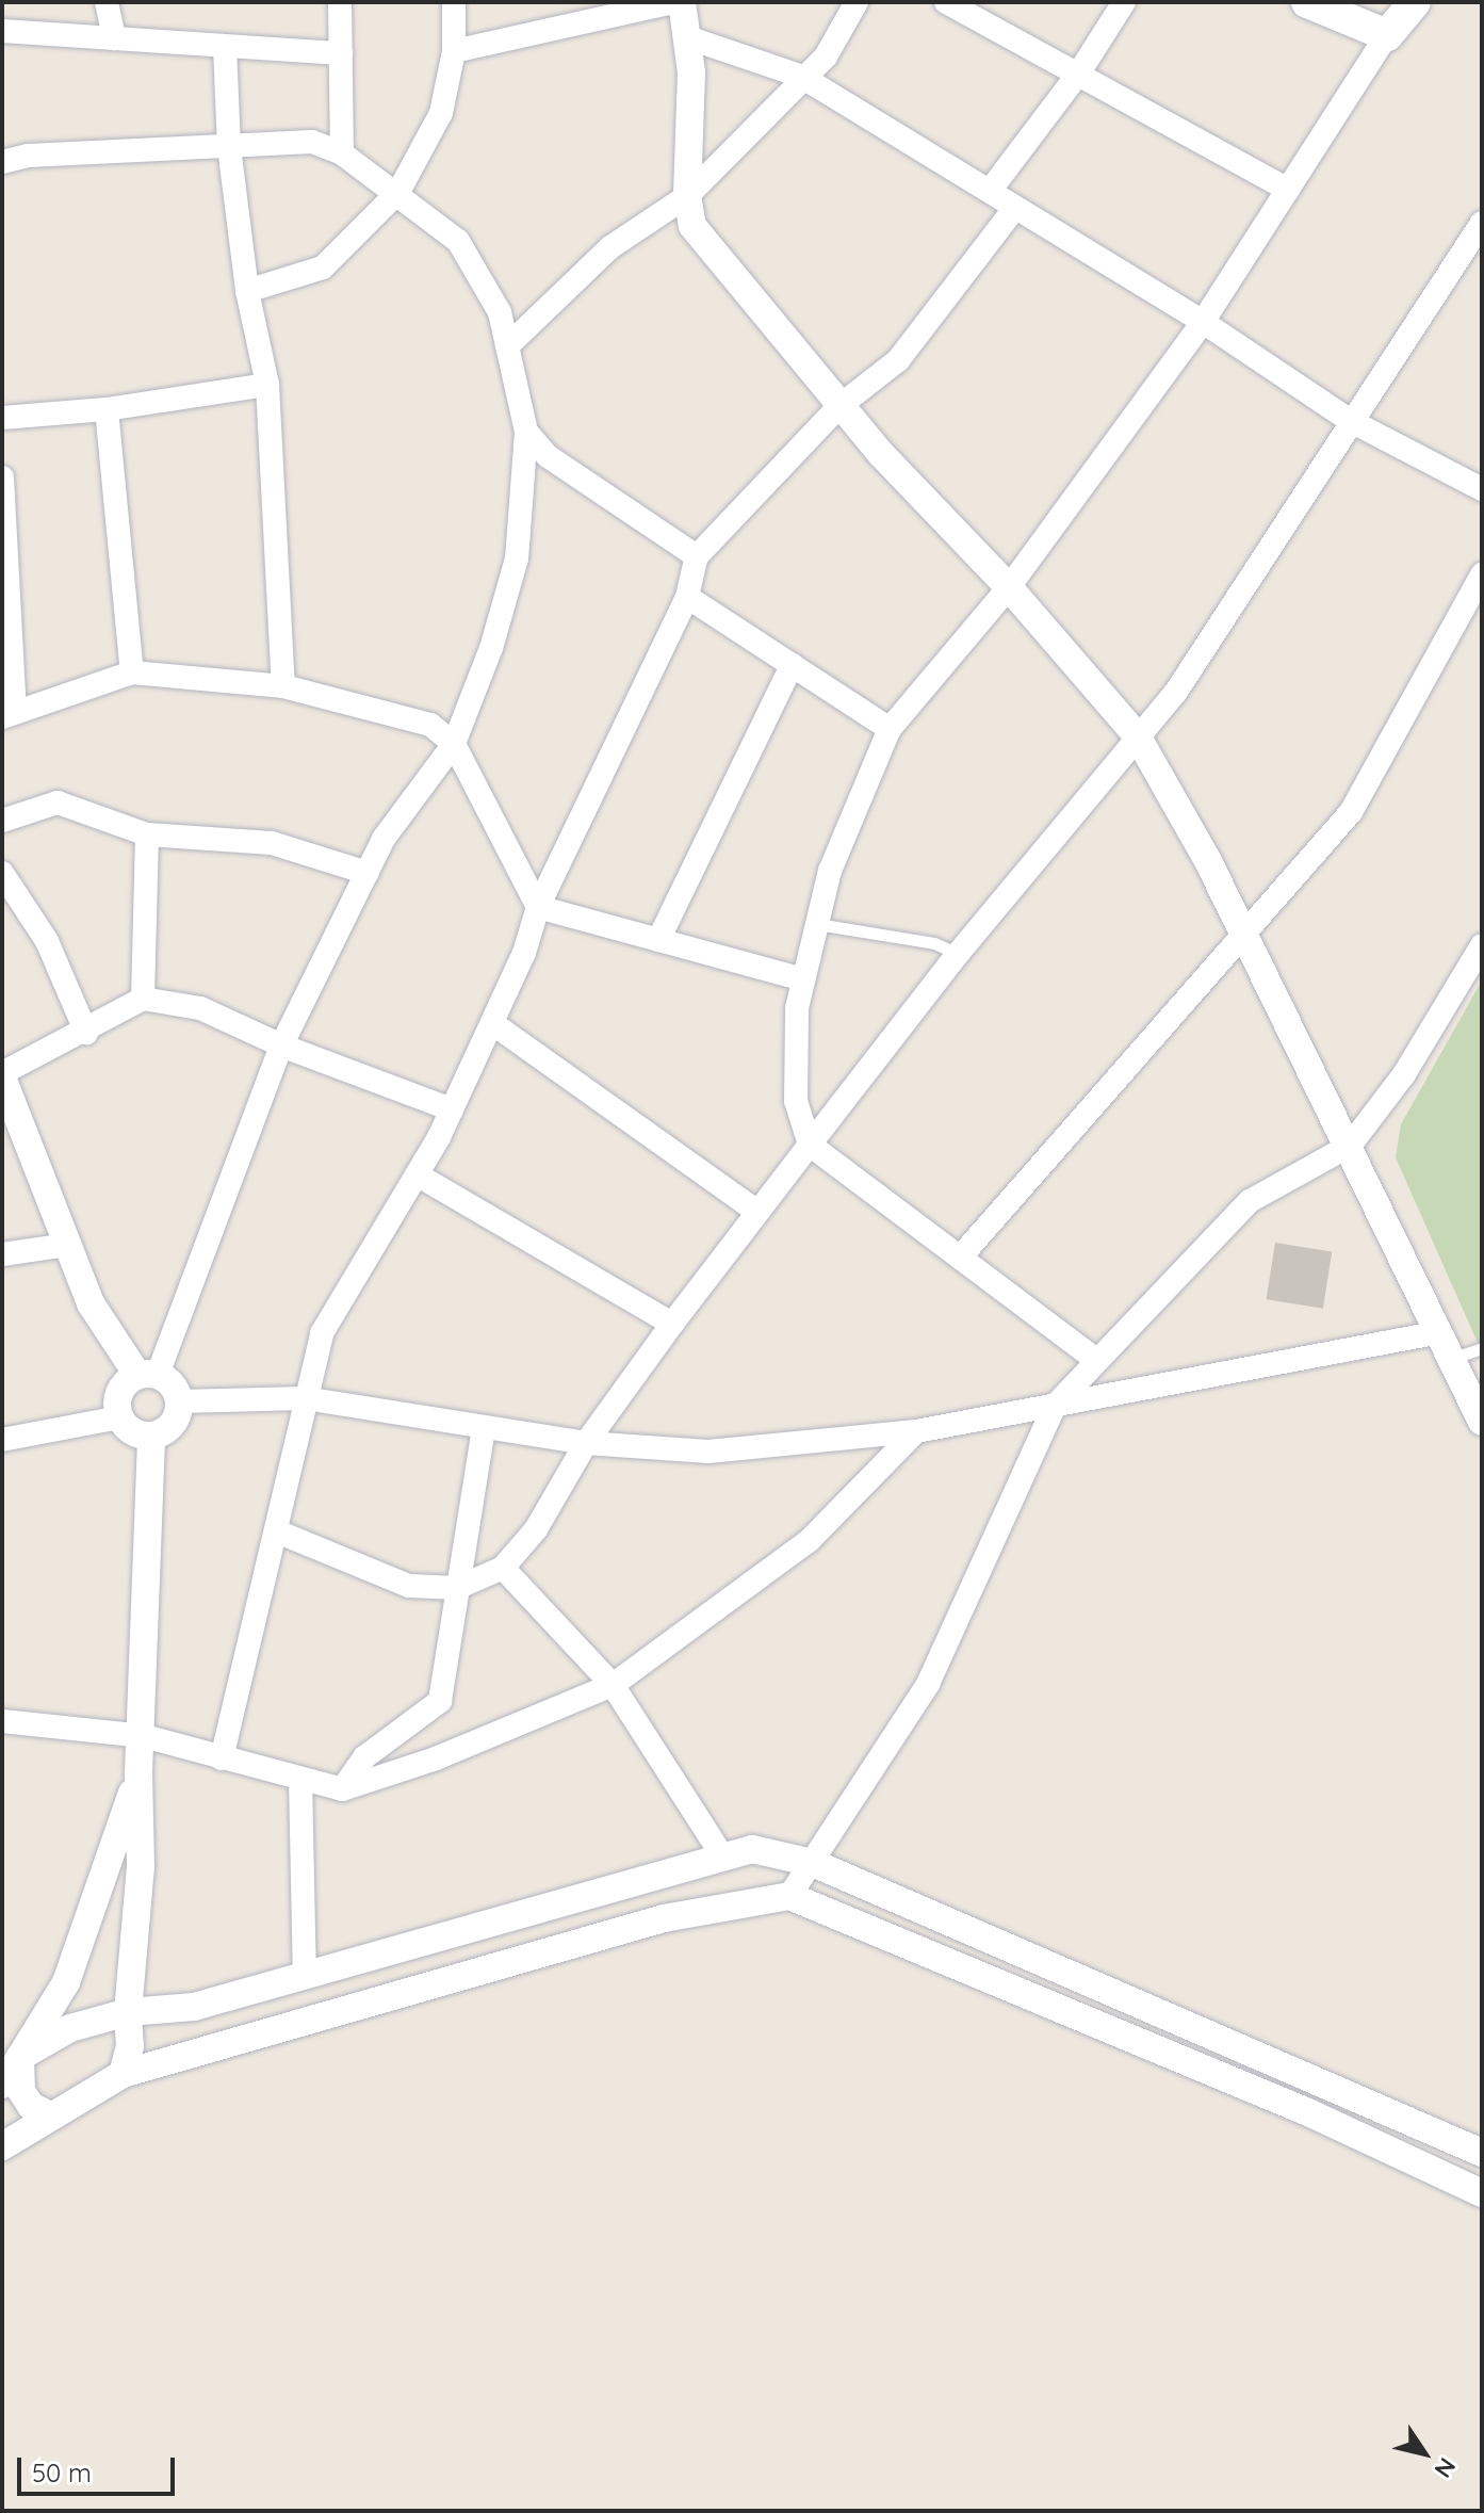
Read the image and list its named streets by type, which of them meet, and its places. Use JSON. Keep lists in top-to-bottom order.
{
  "scale_bar": "50 m",
  "north": "bottom right"
}
